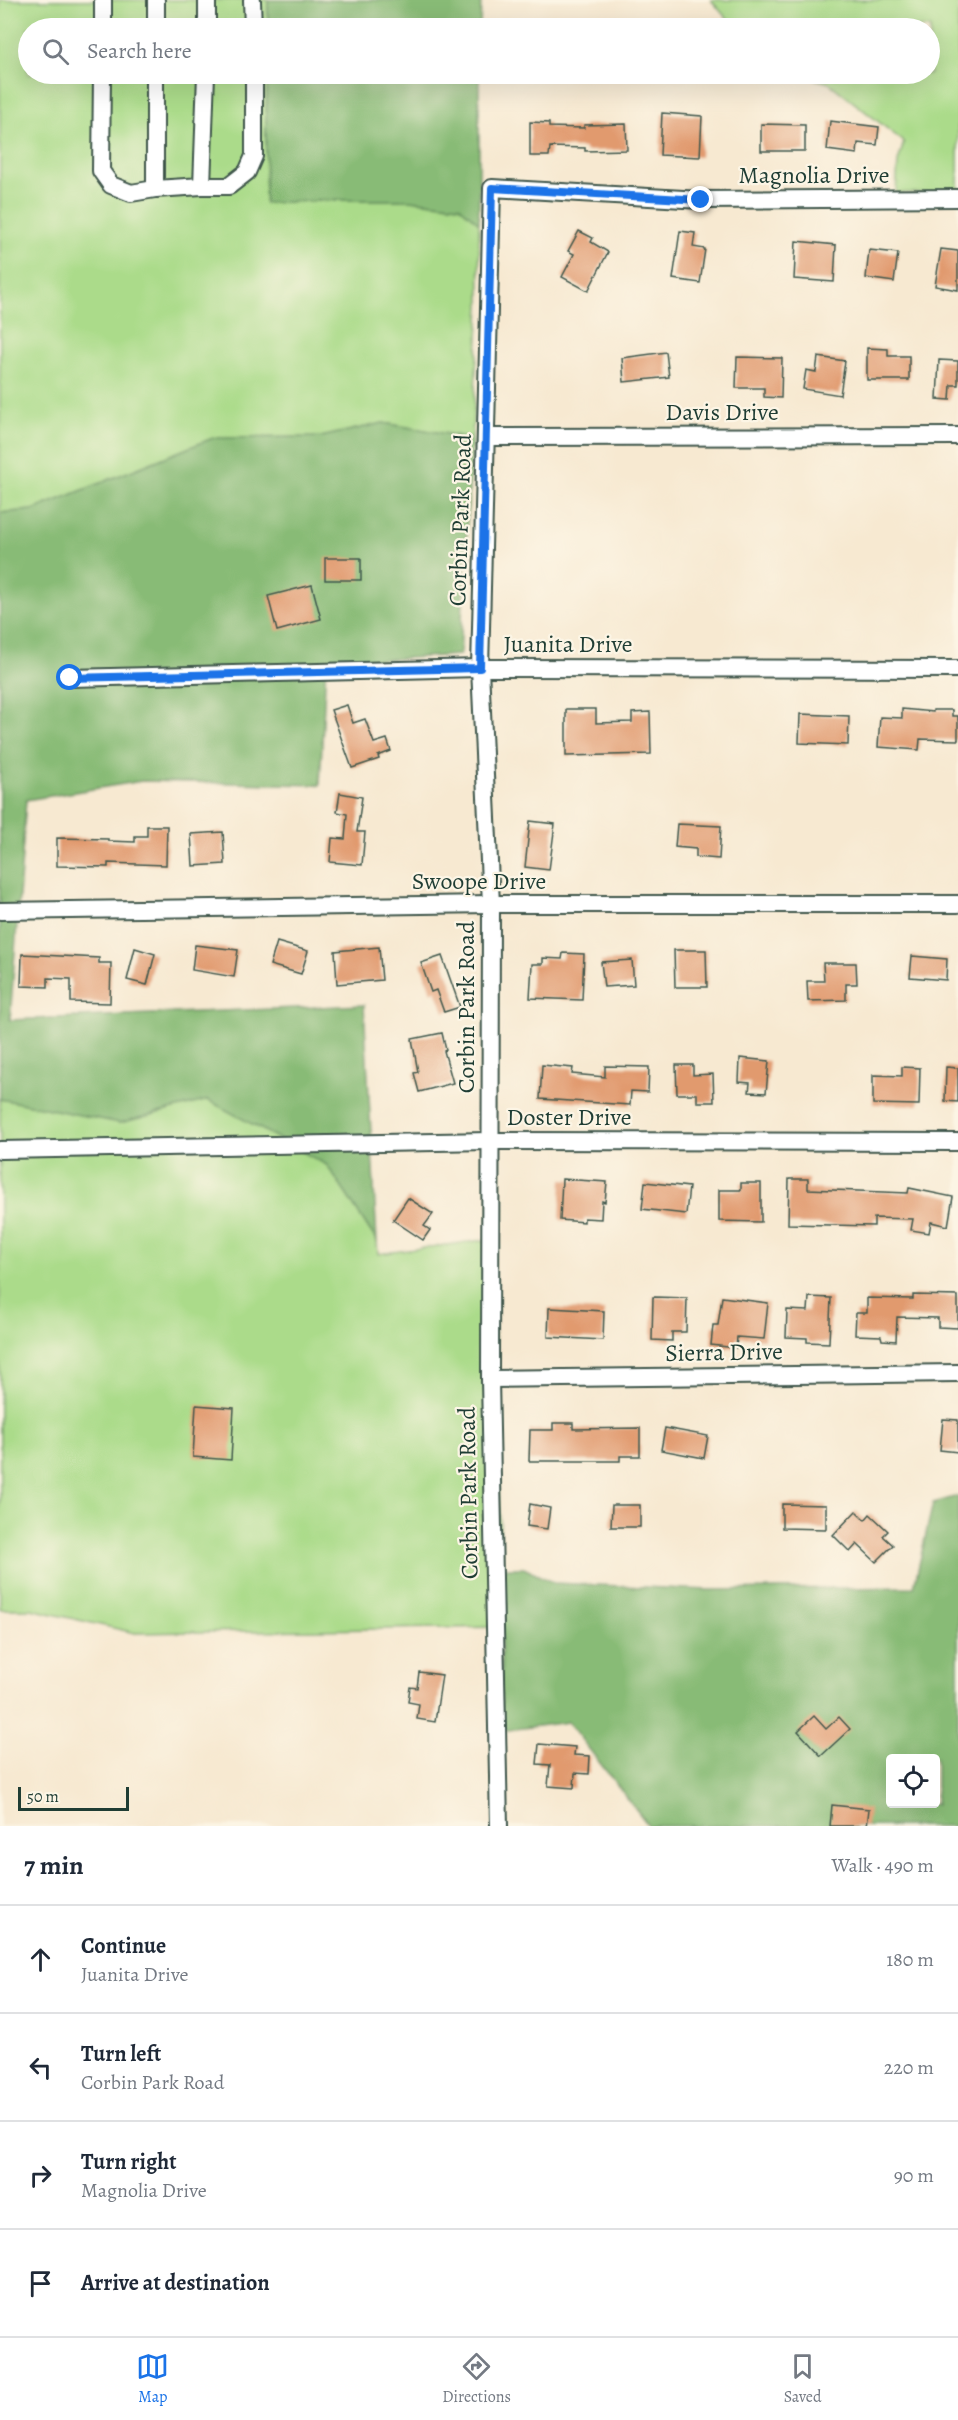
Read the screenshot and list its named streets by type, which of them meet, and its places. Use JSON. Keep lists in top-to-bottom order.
{
  "streets": {
    "street": [
      "Magnolia Drive",
      "Davis Drive",
      "Corbin Park Road",
      "Juanita Drive",
      "Swoope Drive",
      "Doster Drive",
      "Sierra Drive"
    ]
  },
  "crossings": [
    ["Magnolia Drive", "Corbin Park Road"],
    ["Davis Drive", "Corbin Park Road"],
    ["Corbin Park Road", "Juanita Drive"],
    ["Corbin Park Road", "Swoope Drive"],
    ["Corbin Park Road", "Doster Drive"],
    ["Corbin Park Road", "Sierra Drive"]
  ],
  "scale_bar": "50 m",
  "page": {
    "search": "Search here",
    "scale": "50 m",
    "heading": ["7 min", "Walk · 490 m"],
    "list": [
      ["Continue", "Juanita Drive", "180 m"],
      ["Turn left", "Corbin Park Road", "220 m"],
      ["Turn right", "Magnolia Drive", "90 m"],
      "Arrive at destination"
    ],
    "nav": ["Map", "Directions", "Saved"]
  }
}
